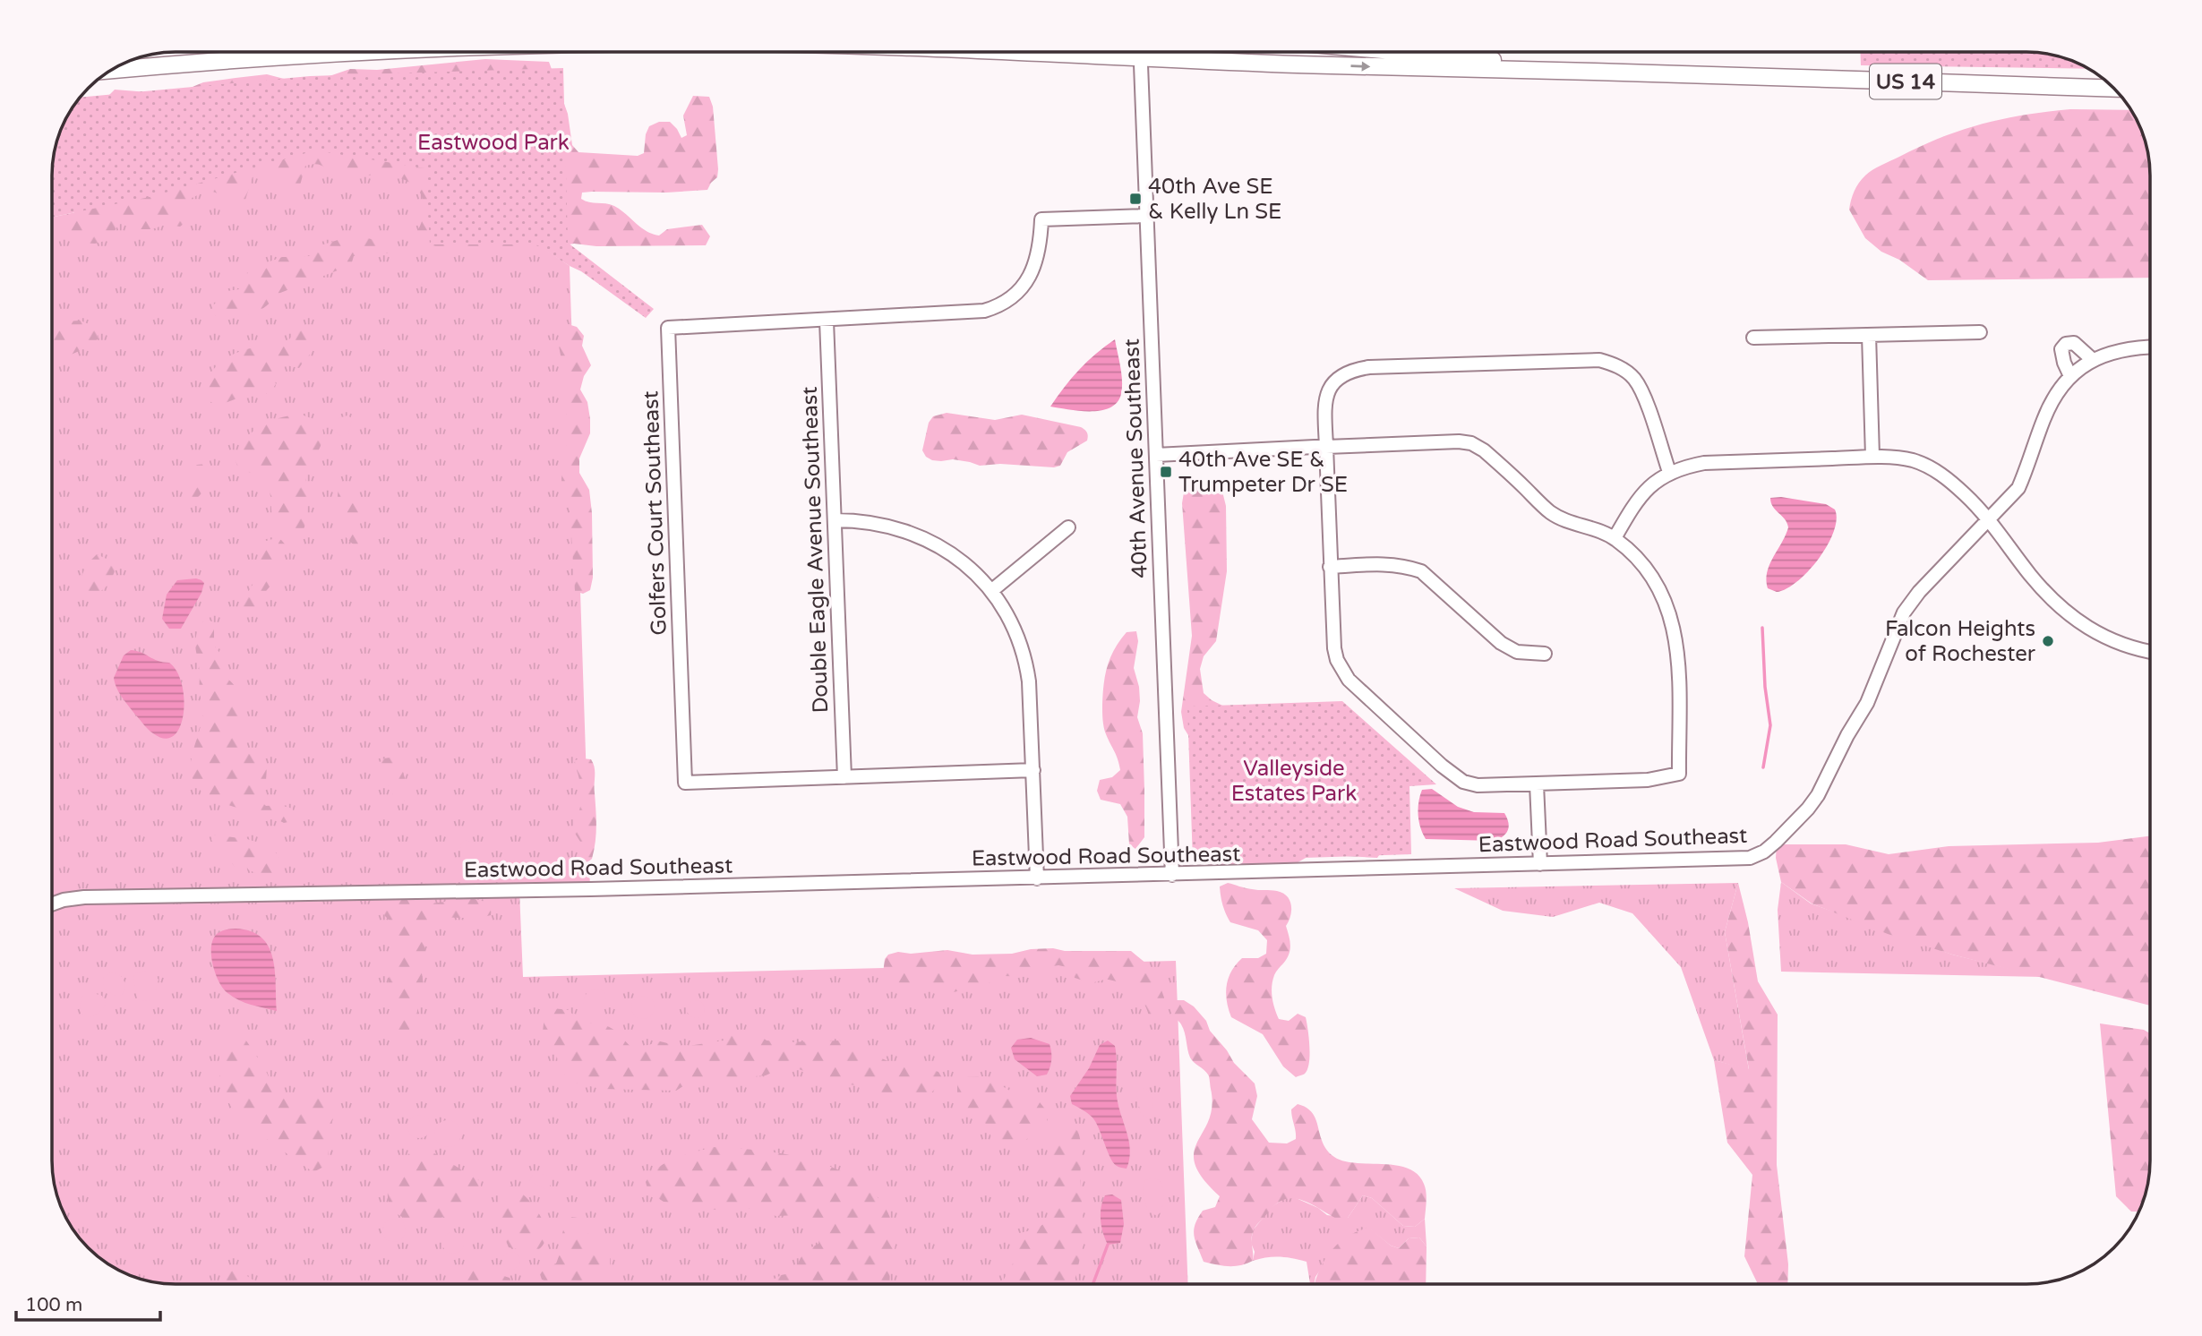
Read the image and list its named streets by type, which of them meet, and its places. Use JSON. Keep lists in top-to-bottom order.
{
  "streets": {
    "main road": ["US 14"],
    "street": [
      "40th Avenue Southeast",
      "Golfers Court Southeast",
      "Double Eagle Avenue Southeast",
      "Eastwood Road Southeast"
    ]
  },
  "crossings": [
    ["US 14", "40th Avenue Southeast"],
    ["40th Avenue Southeast", "Golfers Court Southeast"],
    ["40th Avenue Southeast", "Eastwood Road Southeast"],
    ["Golfers Court Southeast", "Double Eagle Avenue Southeast"]
  ],
  "parks": ["Eastwood Park", "Valleyside Estates Park"],
  "places": {
    "transit": ["40th Ave SE & Kelly Ln SE", "40th Ave SE & Trumpeter Dr SE"],
    "other": ["Falcon Heights of Rochester"]
  },
  "scale_bar": "100 m"
}
